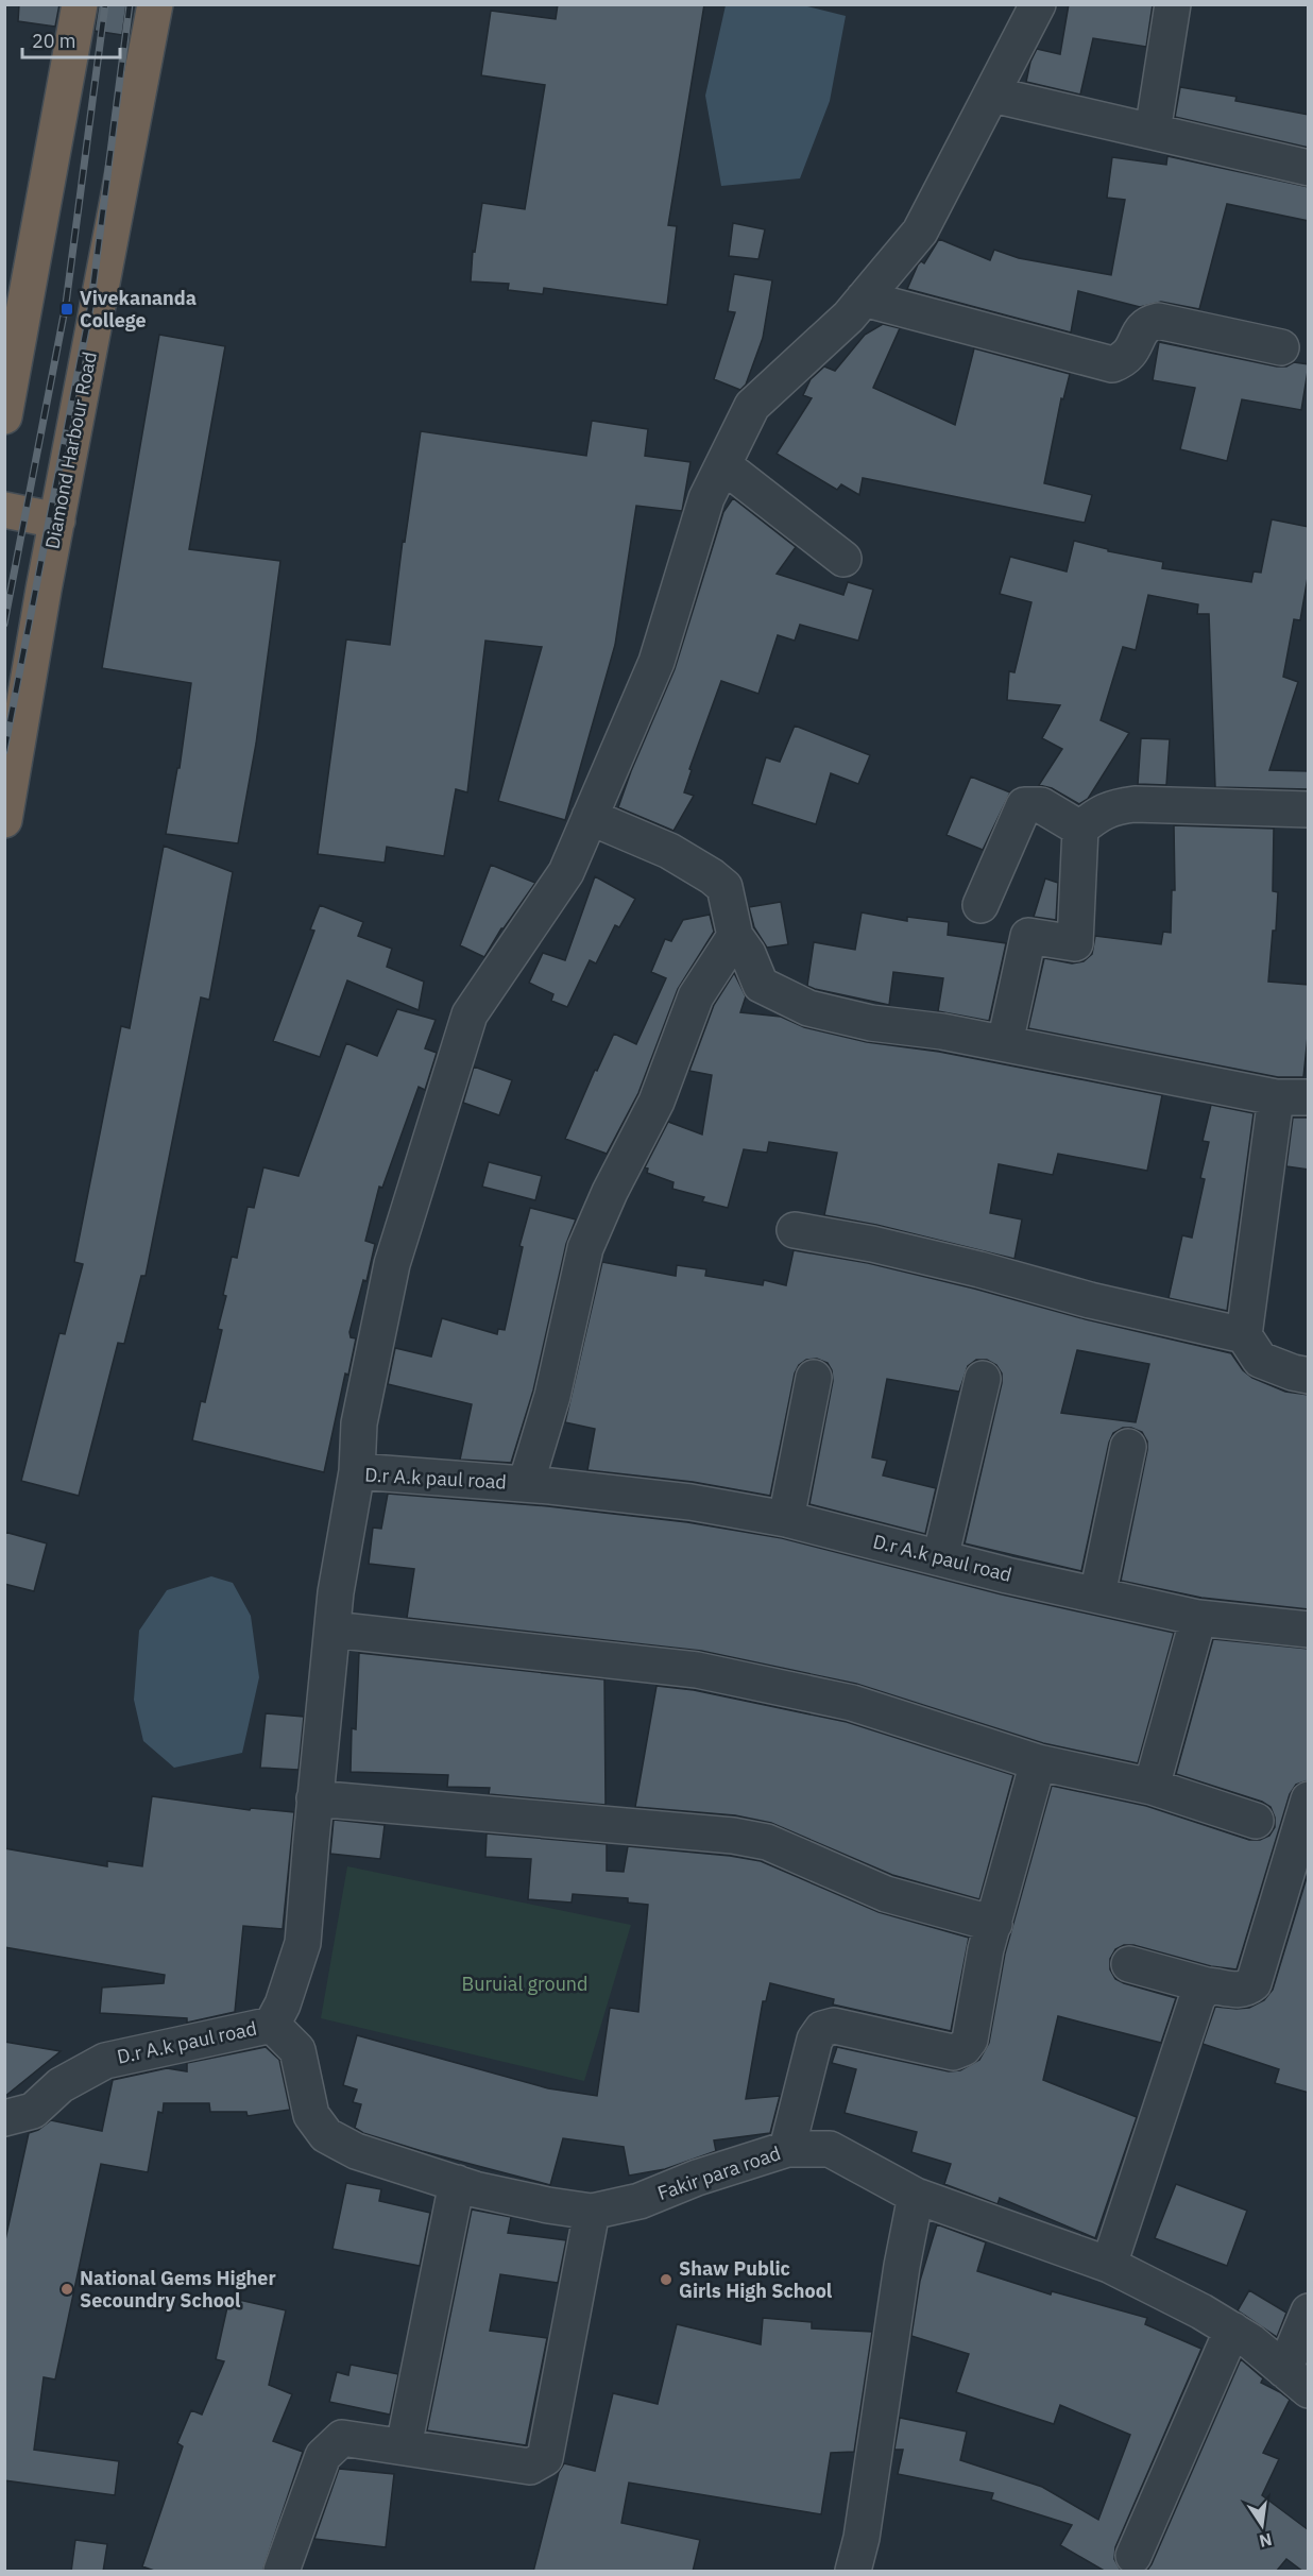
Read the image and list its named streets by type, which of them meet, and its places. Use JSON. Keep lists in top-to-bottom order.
{
  "streets": {
    "highway": ["Diamond Harbour Road"],
    "street": ["D.r A.k paul road", "Fakir para road"]
  },
  "crossings": [
    ["D.r A.k paul road", "Fakir para road"]
  ],
  "parks": ["Buruial ground"],
  "places": {
    "transit": ["Vivekananda College"],
    "other": ["Shaw Public Girls High School", "National Gems Higher Secoundry School"]
  },
  "scale_bar": "20 m",
  "north": "bottom"
}
